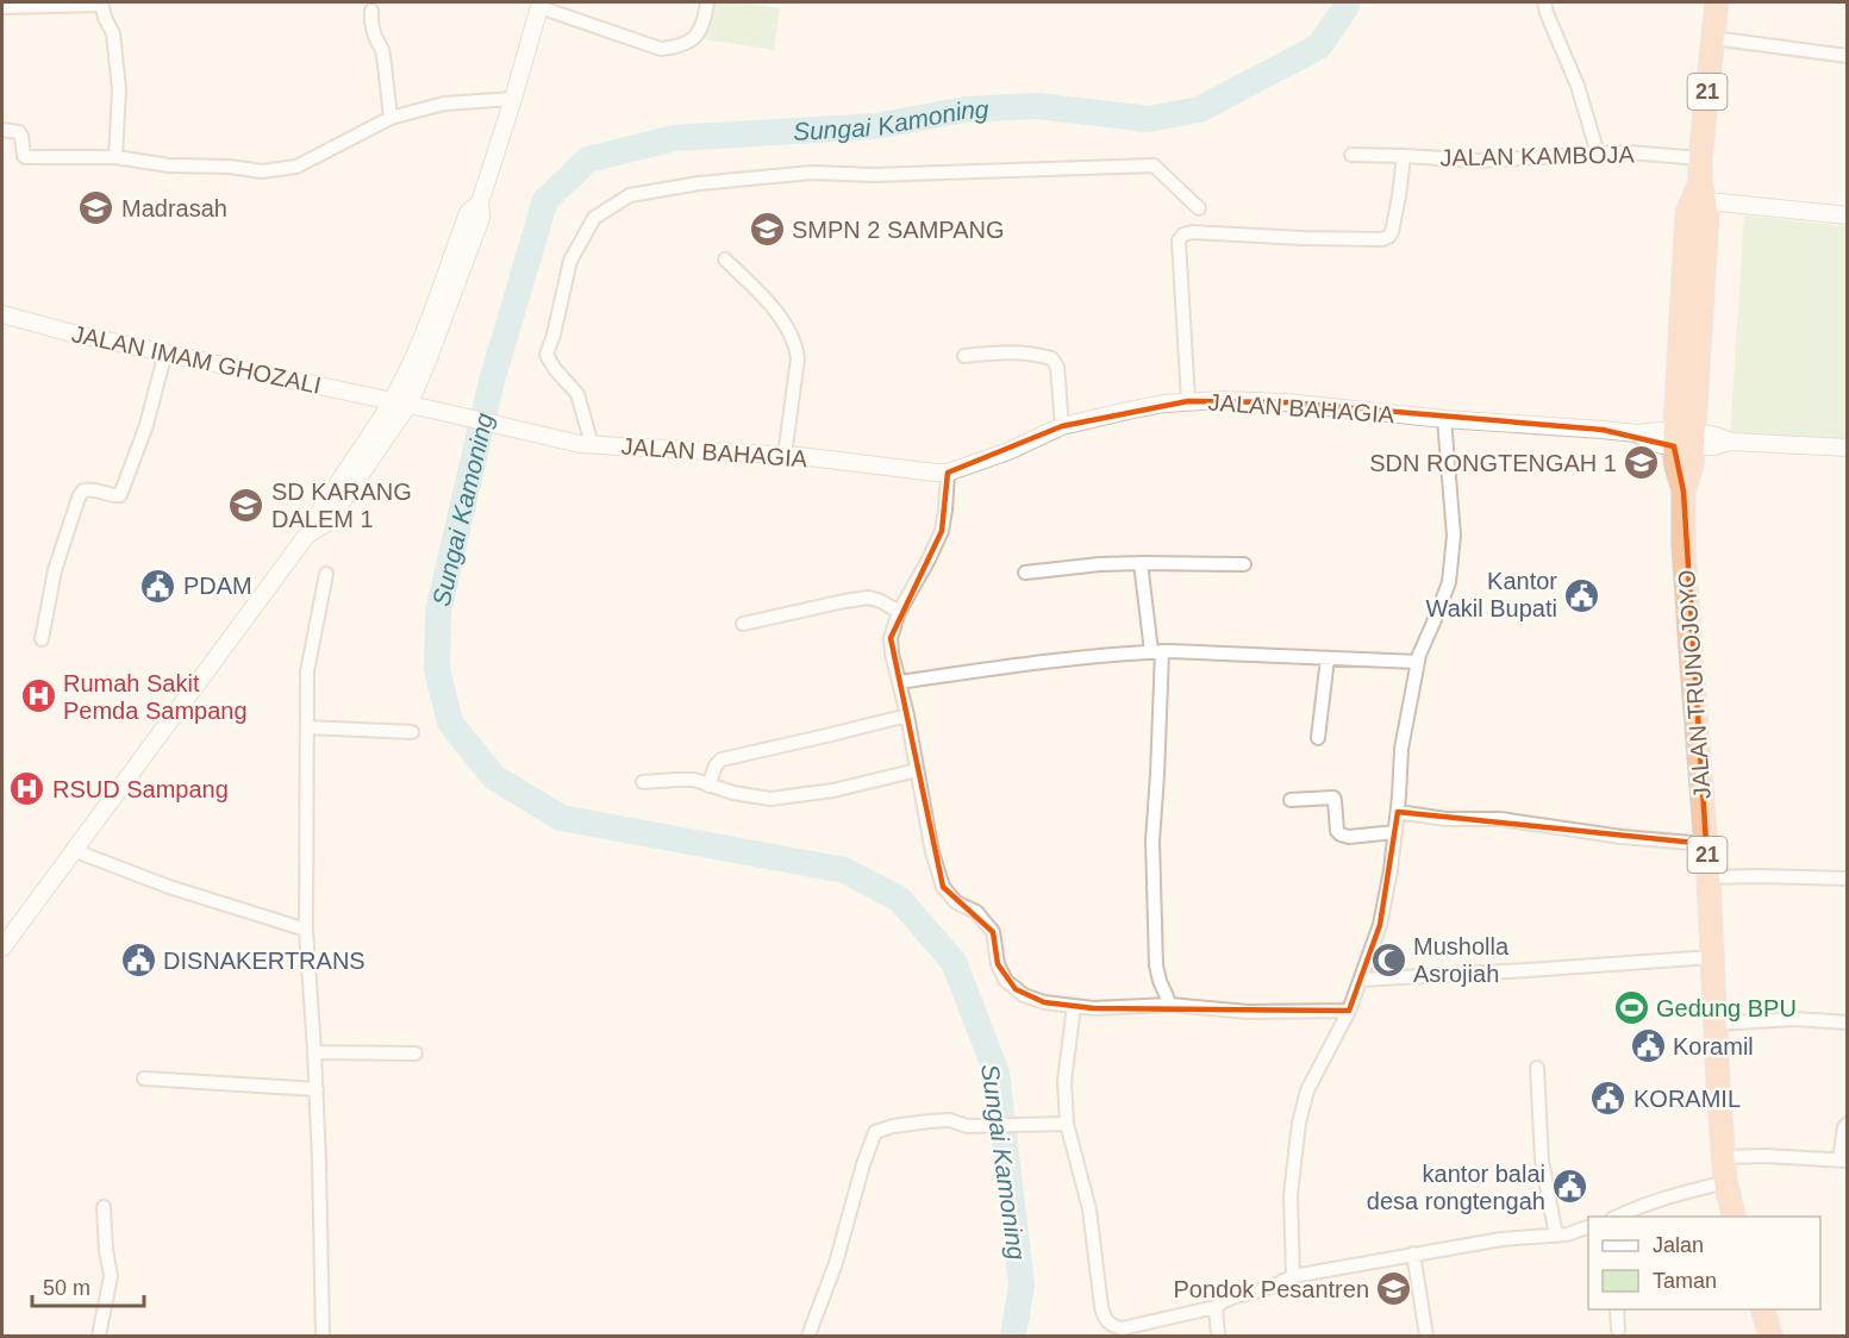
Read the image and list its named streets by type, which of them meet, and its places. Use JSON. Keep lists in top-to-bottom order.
{
  "streets": {
    "highway": ["21", "JALAN TRUNOJOYO"],
    "street": ["JALAN KAMBOJA", "JALAN IMAM GHOZALI", "JALAN BAHAGIA"]
  },
  "crossings": [
    ["21", "JALAN KAMBOJA"],
    ["21", "JALAN BAHAGIA"],
    ["21", "JALAN TRUNOJOYO"],
    ["JALAN IMAM GHOZALI", "JALAN BAHAGIA"],
    ["JALAN BAHAGIA", "JALAN TRUNOJOYO"]
  ],
  "water": ["Sungai Kamoning"],
  "places": {
    "school or university": [
      "Madrasah",
      "SMPN 2 SAMPANG",
      "SDN RONGTENGAH 1",
      "SD KARANG DALEM 1",
      "Pondok Pesantren"
    ],
    "public building": [
      "PDAM",
      "Kantor Wakil Bupati",
      "DISNAKERTRANS",
      "Koramil",
      "KORAMIL",
      "kantor balai desa rongtengah"
    ],
    "hospital": ["Rumah Sakit Pemda Sampang", "RSUD Sampang"],
    "mosque": ["Musholla Asrojiah"],
    "sports": ["Gedung BPU"]
  },
  "legend": ["Jalan", "Taman"],
  "scale_bar": "50 m"
}
